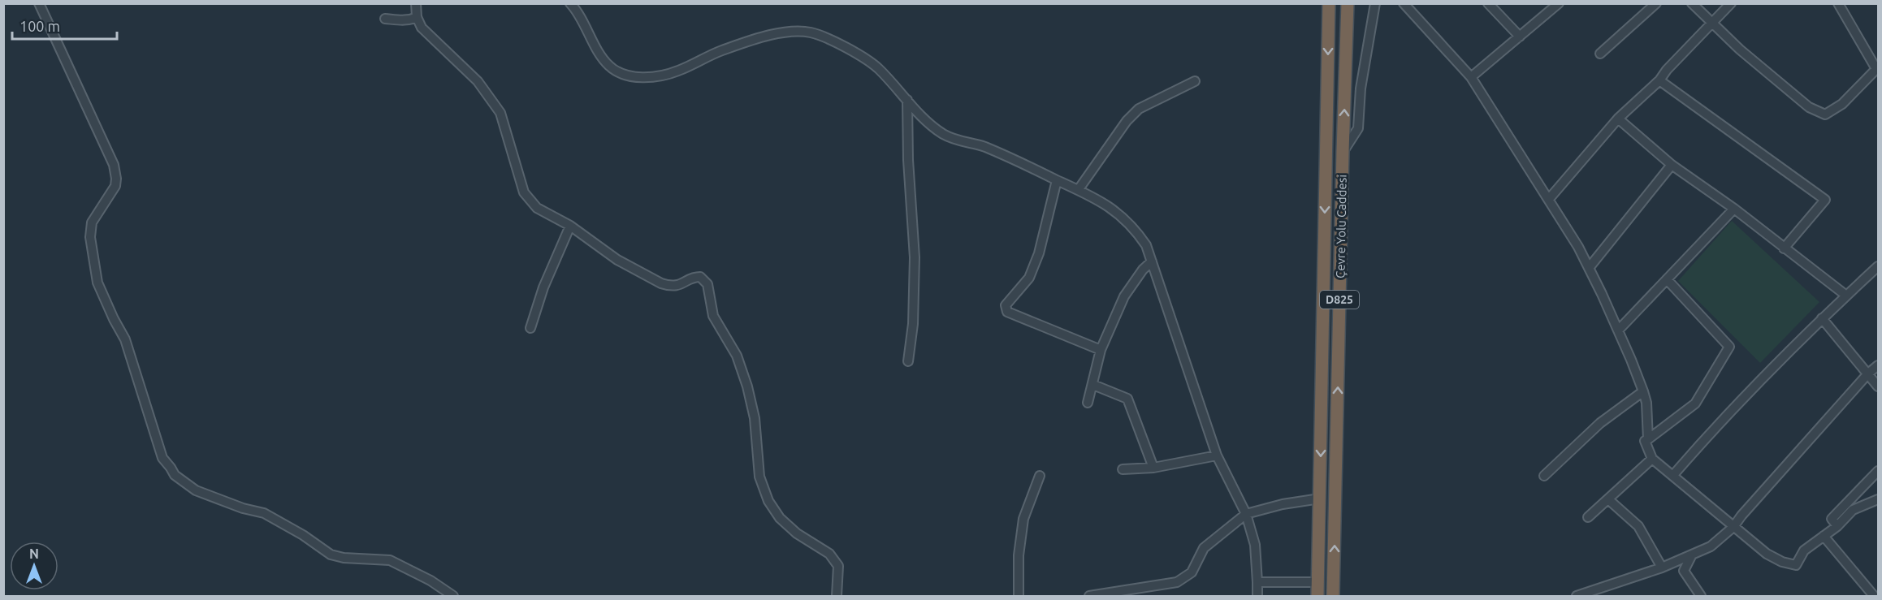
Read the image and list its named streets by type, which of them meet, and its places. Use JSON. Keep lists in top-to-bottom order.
{
  "streets": {
    "highway": ["Çevre Yolu Caddesi", "D825"]
  },
  "scale_bar": "100 m",
  "north": "top"
}
